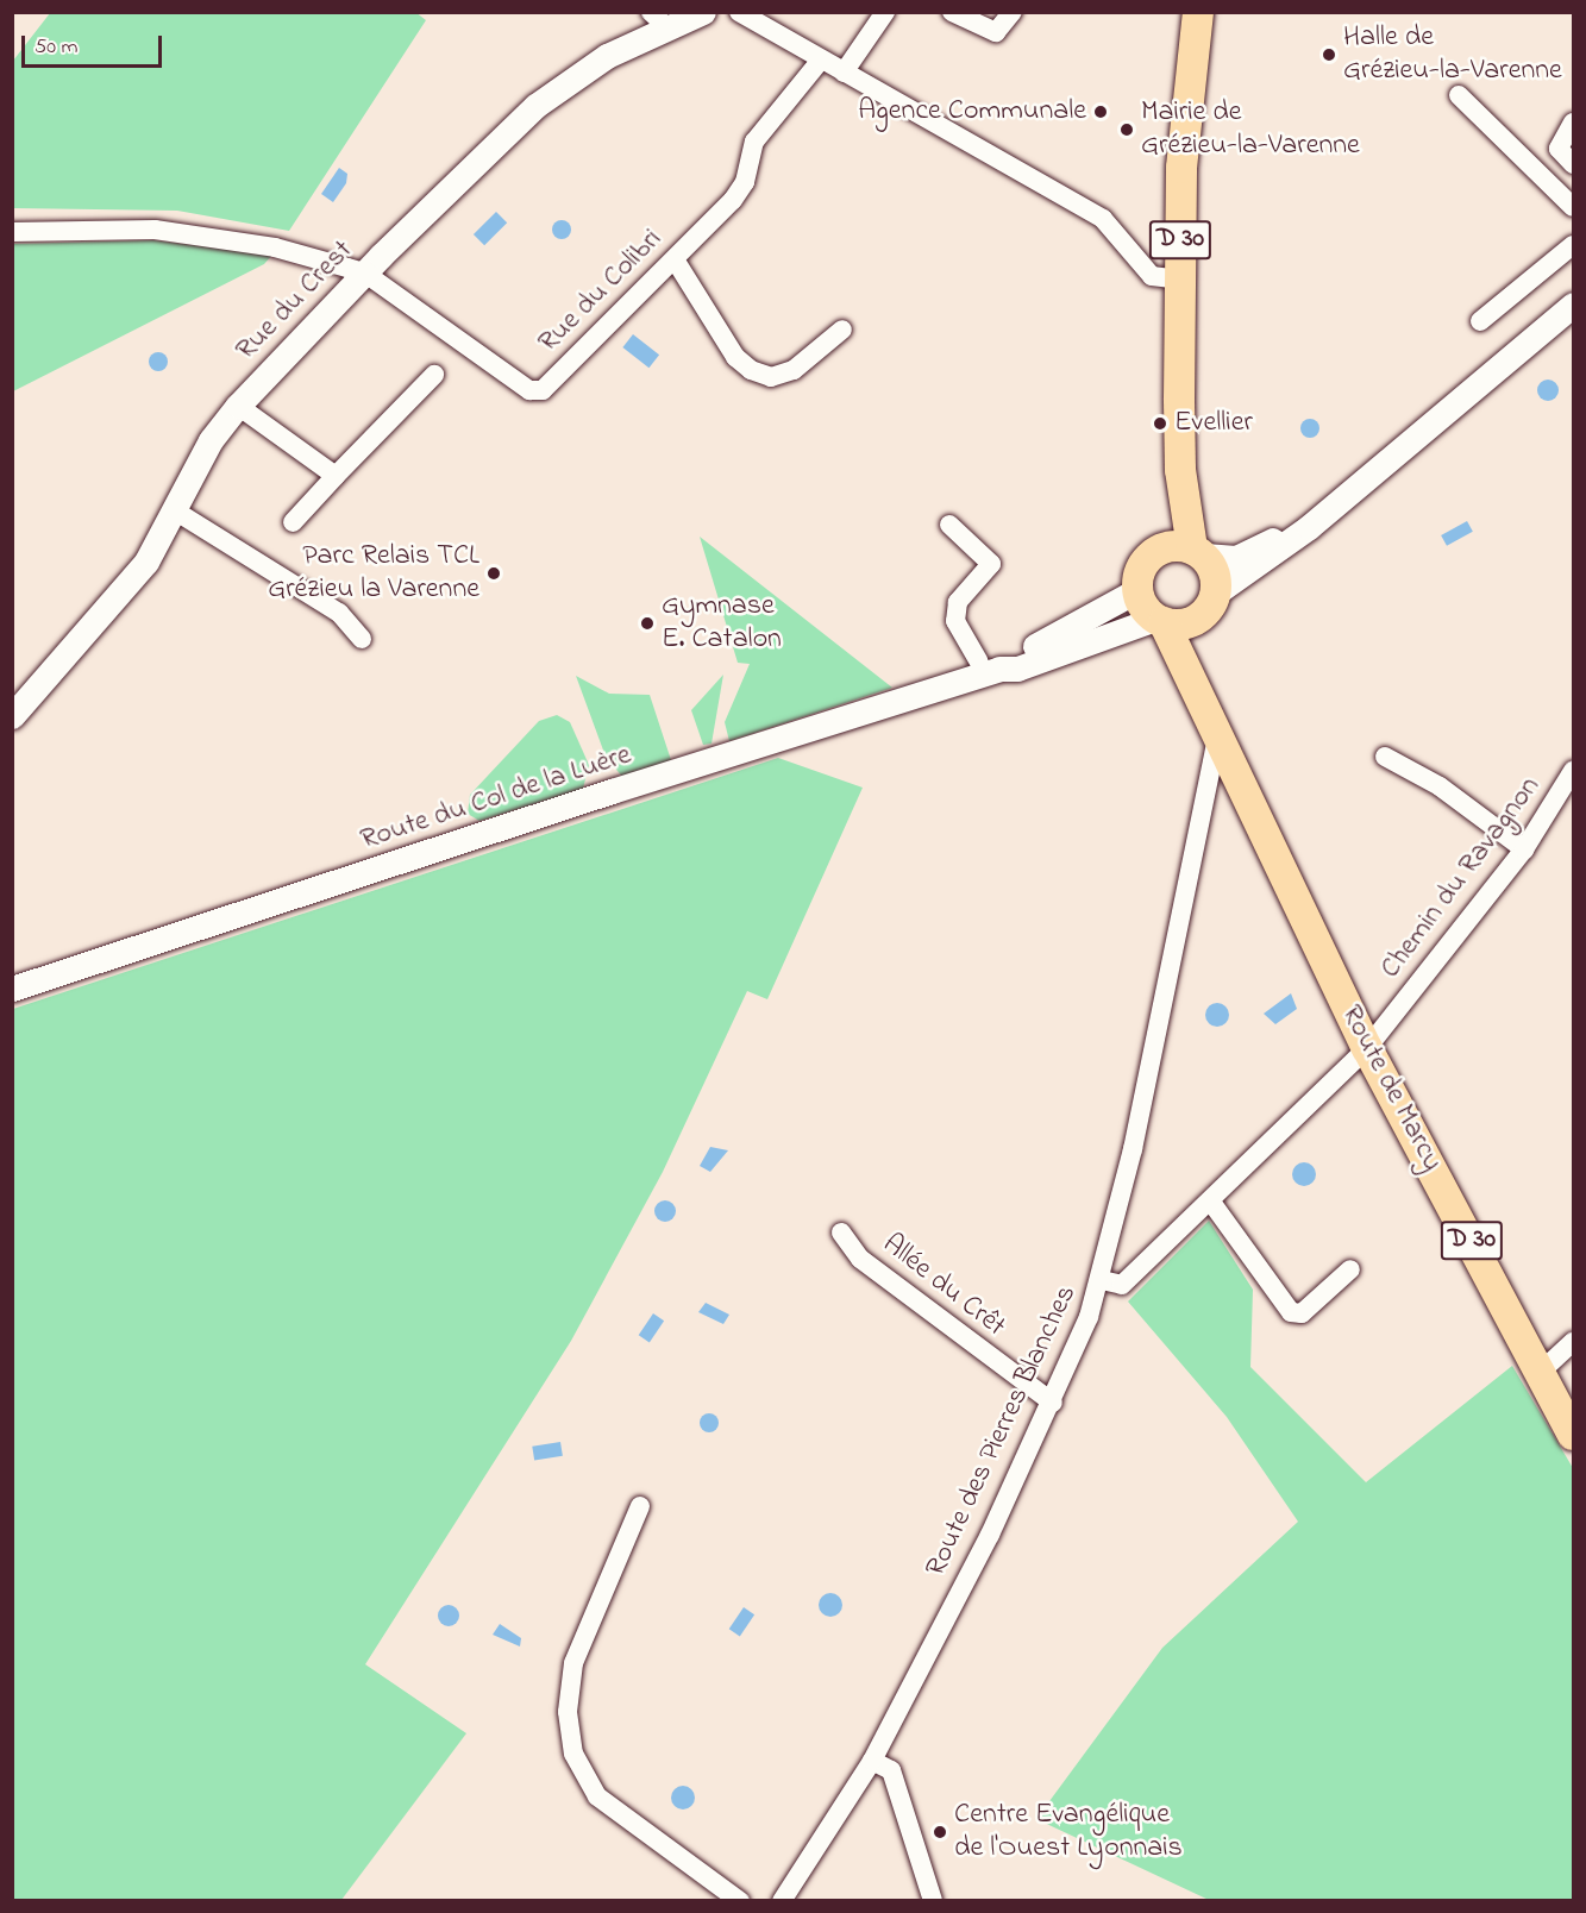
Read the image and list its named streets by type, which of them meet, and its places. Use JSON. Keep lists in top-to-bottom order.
{
  "streets": {
    "main road": ["D 30", "Route de Marcy"],
    "street": [
      "Rue du Colibri",
      "Rue du Crest",
      "Route du Col de la Luère",
      "Chemin du Ravagnon",
      "Allée du Crêt",
      "Route des Pierres Blanches"
    ]
  },
  "crossings": [
    ["D 30", "Route du Col de la Luère"],
    ["D 30", "Route de Marcy"],
    ["Rue du Colibri", "Rue du Crest"],
    ["Route du Col de la Luère", "Route de Marcy"],
    ["Chemin du Ravagnon", "Route de Marcy"],
    ["Chemin du Ravagnon", "Route des Pierres Blanches"],
    ["Route de Marcy", "Route des Pierres Blanches"],
    ["Allée du Crêt", "Route des Pierres Blanches"]
  ],
  "places": [
    "Halle de Grézieu-la-Varenne",
    "Agence Communale",
    "Mairie de Grézieu-la-Varenne",
    "Evellier",
    "Parc Relais TCL Grézieu la Varenne",
    "Gymnase E. Catalon",
    "Centre Evangélique de l'Ouest Lyonnais"
  ],
  "scale_bar": "50 m"
}
